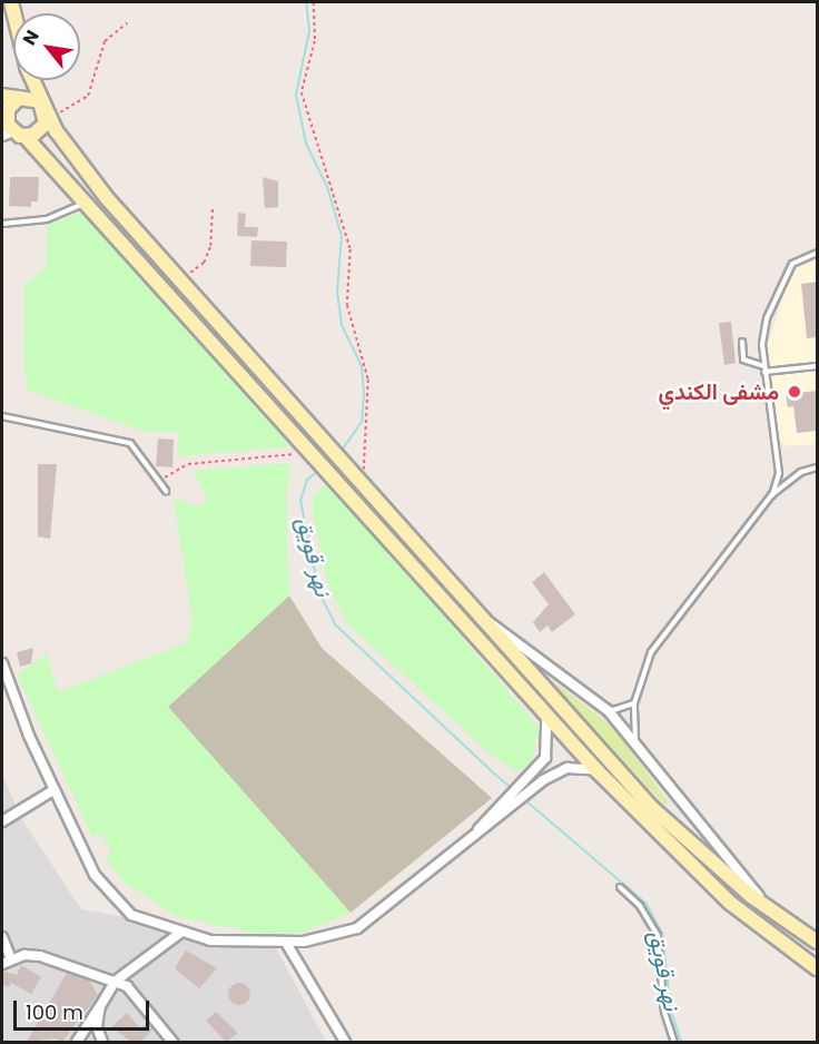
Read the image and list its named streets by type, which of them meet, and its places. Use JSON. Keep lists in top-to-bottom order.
{
  "water": ["نهر قويق"],
  "places": ["مشفى الكندي"],
  "scale_bar": "100 m",
  "north": "top left"
}
